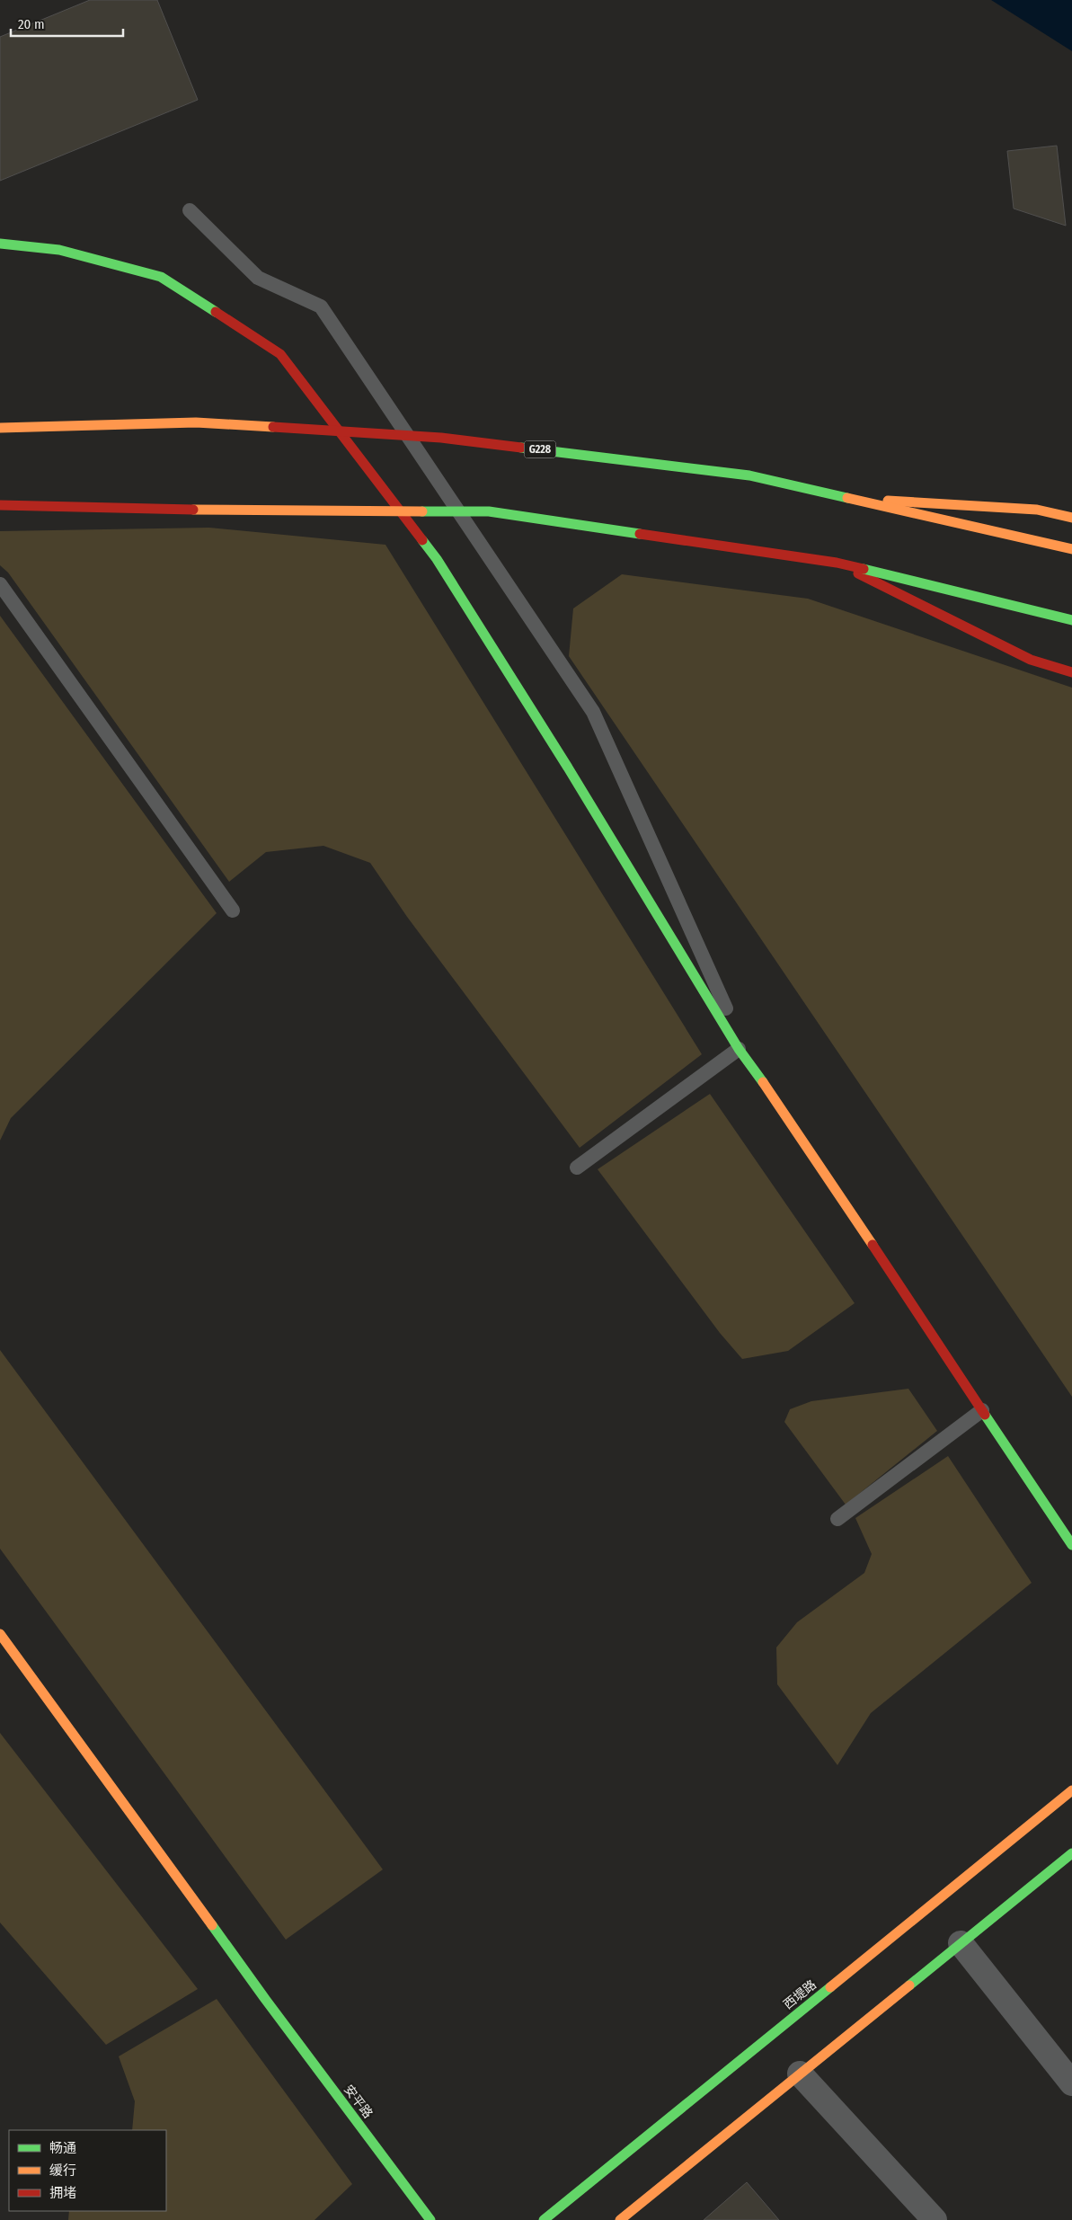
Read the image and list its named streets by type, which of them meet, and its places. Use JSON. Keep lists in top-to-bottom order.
{
  "streets": {
    "main road": ["G228", "西堤路", "安平路"]
  },
  "legend": ["畅通", "缓行", "拥堵"],
  "scale_bar": "20 m"
}
